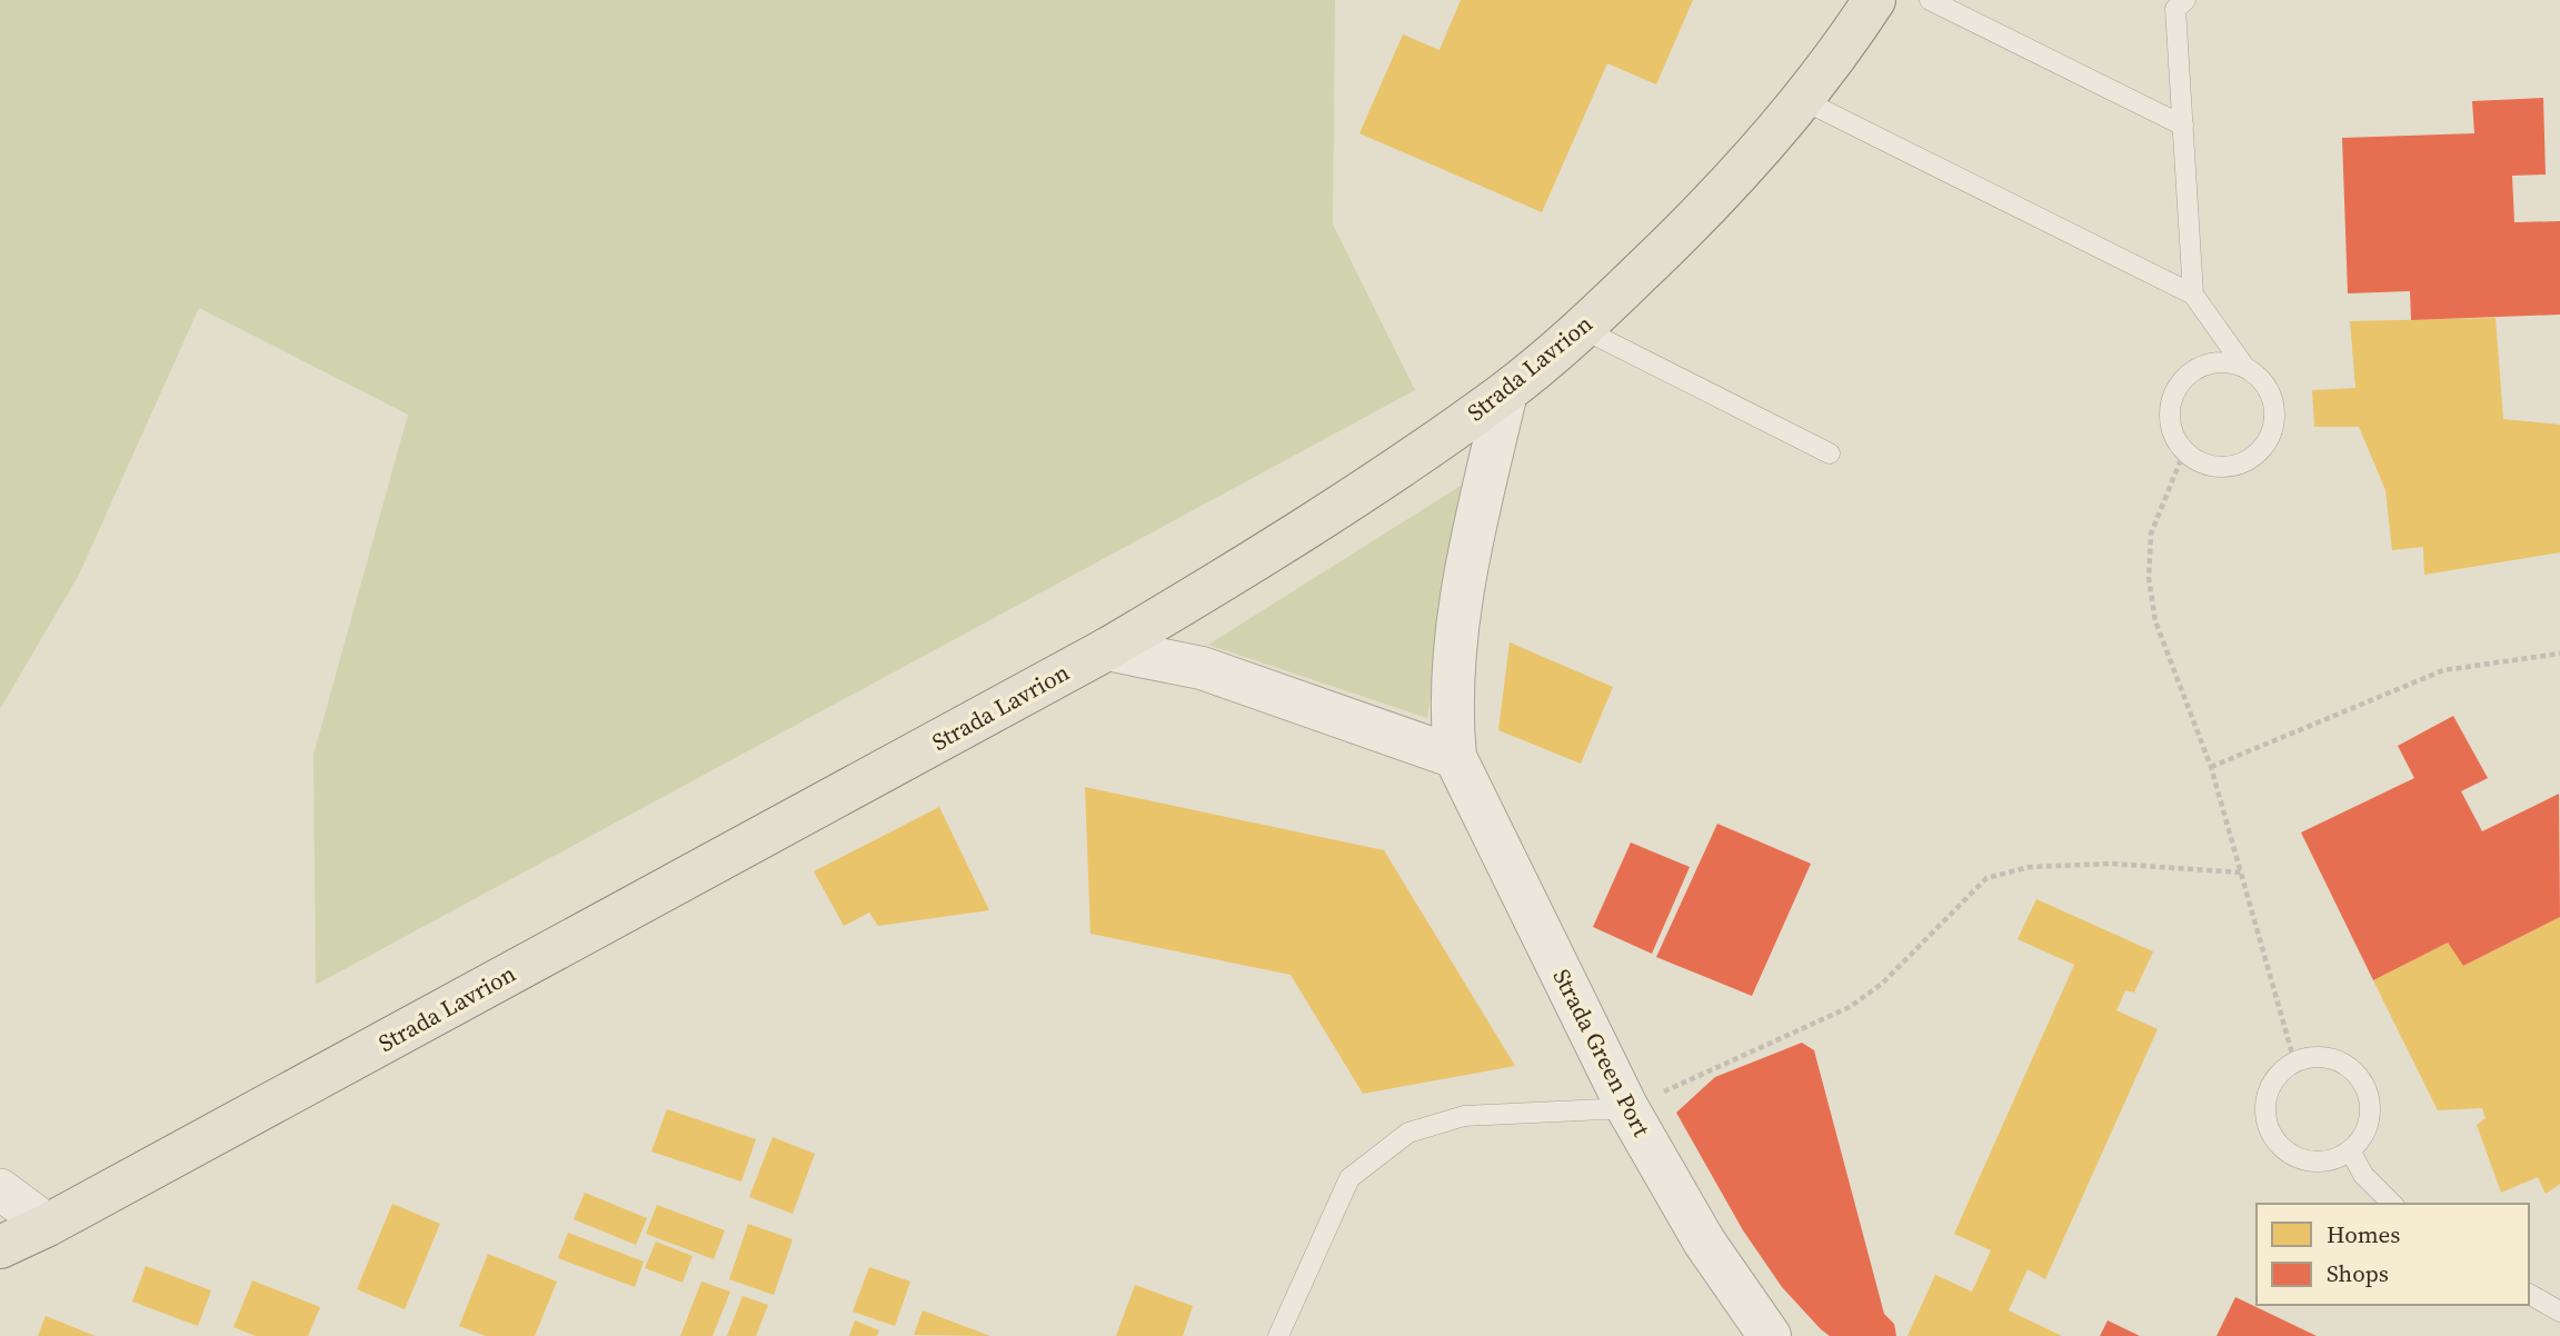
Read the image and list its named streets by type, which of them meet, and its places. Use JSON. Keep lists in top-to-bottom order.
{
  "streets": {
    "main road": ["Strada Lavrion"],
    "street": ["Strada Green Port"]
  },
  "crossings": [
    ["Strada Lavrion", "Strada Green Port"]
  ],
  "legend": ["Homes", "Shops"]
}
